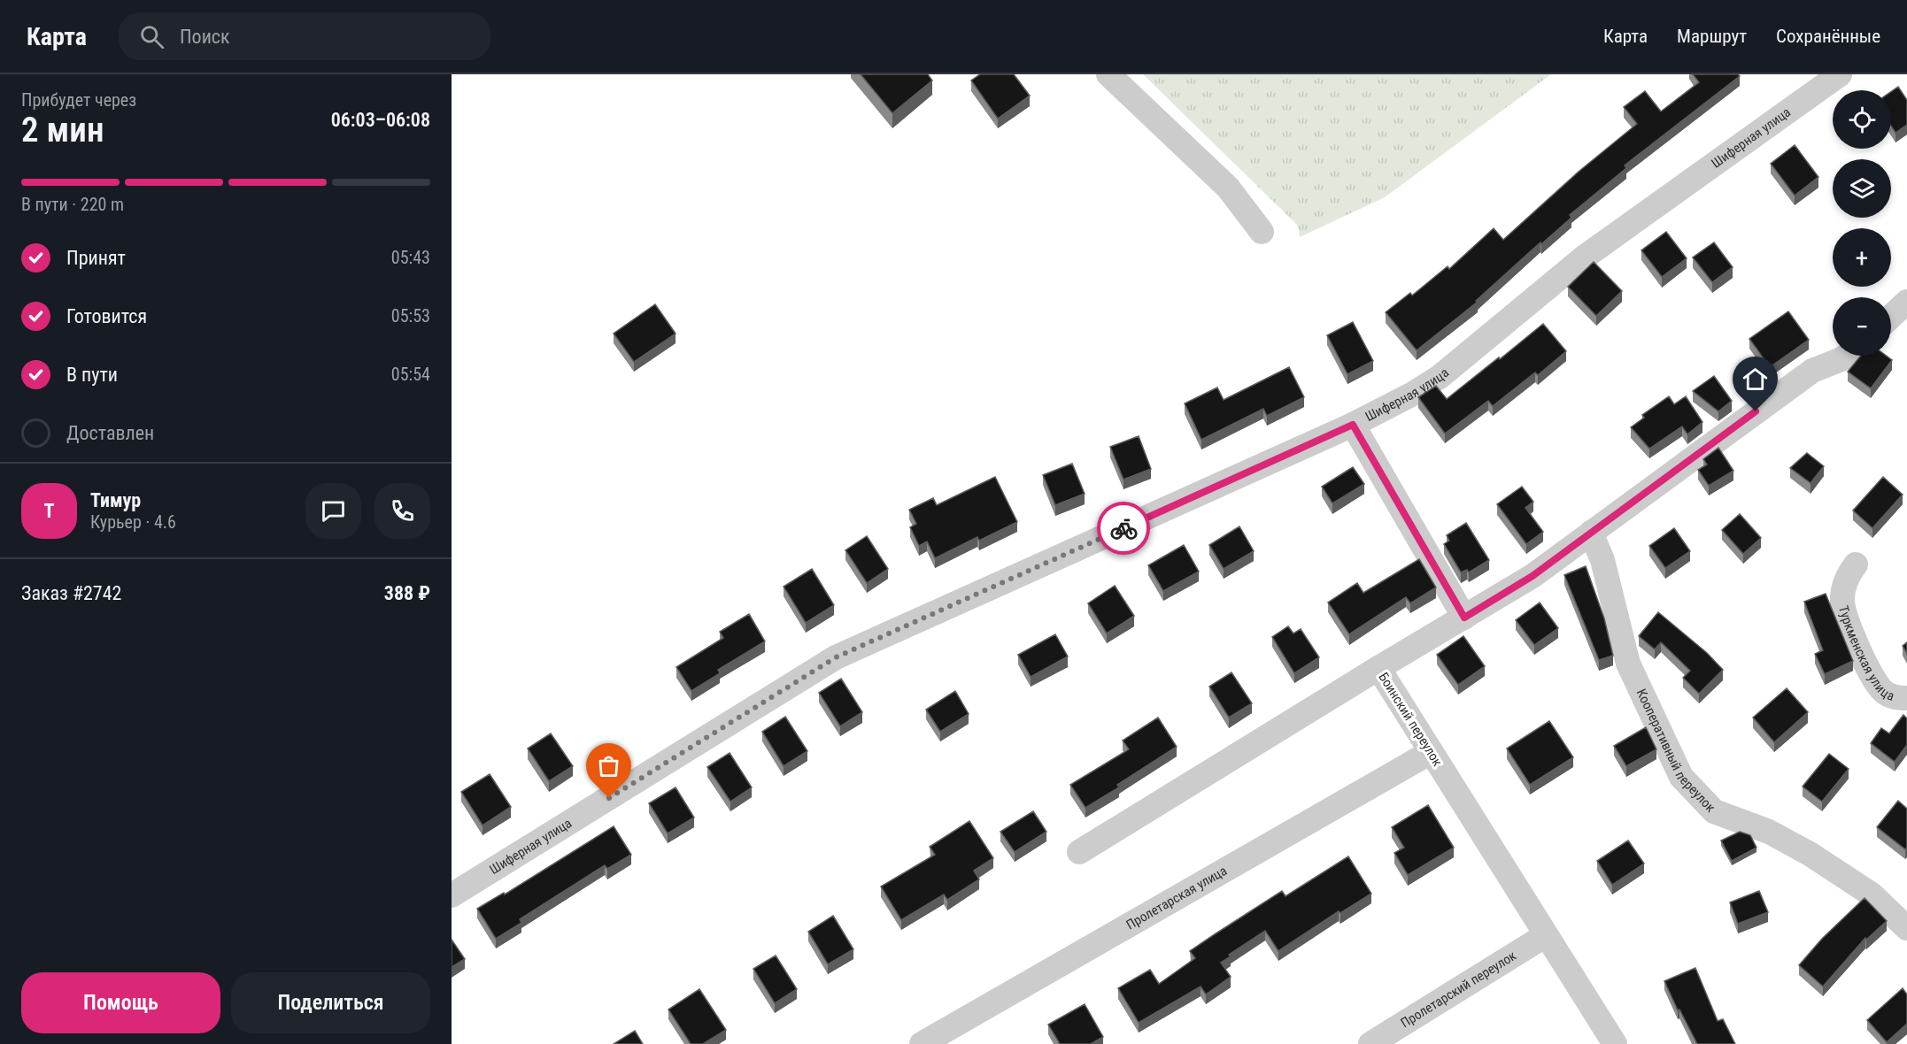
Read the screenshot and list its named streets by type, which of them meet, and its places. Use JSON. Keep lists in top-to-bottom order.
{
  "streets": {
    "street": [
      "Шиферная улица",
      "Туркменская улица",
      "Боинский переулок",
      "Кооперативный переулок",
      "Пролетарская улица",
      "Пролетарский переулок"
    ]
  },
  "crossings": [
    ["Боинский переулок", "Кооперативный переулок"],
    ["Боинский переулок", "Пролетарская улица"],
    ["Боинский переулок", "Пролетарский переулок"]
  ],
  "page": {
    "header": "Карта",
    "search": "Поиск",
    "nav": ["Карта", "Маршрут", "Сохранённые"],
    "heading": ["2 мин", "Прибудет через", "06:03–06:08"],
    "panel": [
      "Тимур",
      "Курьер · 4.6",
      "Заказ #2742",
      "388 ₽"
    ],
    "map_buttons": ["+", "−"],
    "bar": "В пути · 220 m",
    "list": [
      ["Принят", "05:43"],
      ["Готовится", "05:53"],
      ["В пути", "05:54"],
      "Доставлен"
    ],
    "round": "Т",
    "buttons": ["Помощь", "Поделиться"]
  }
}
